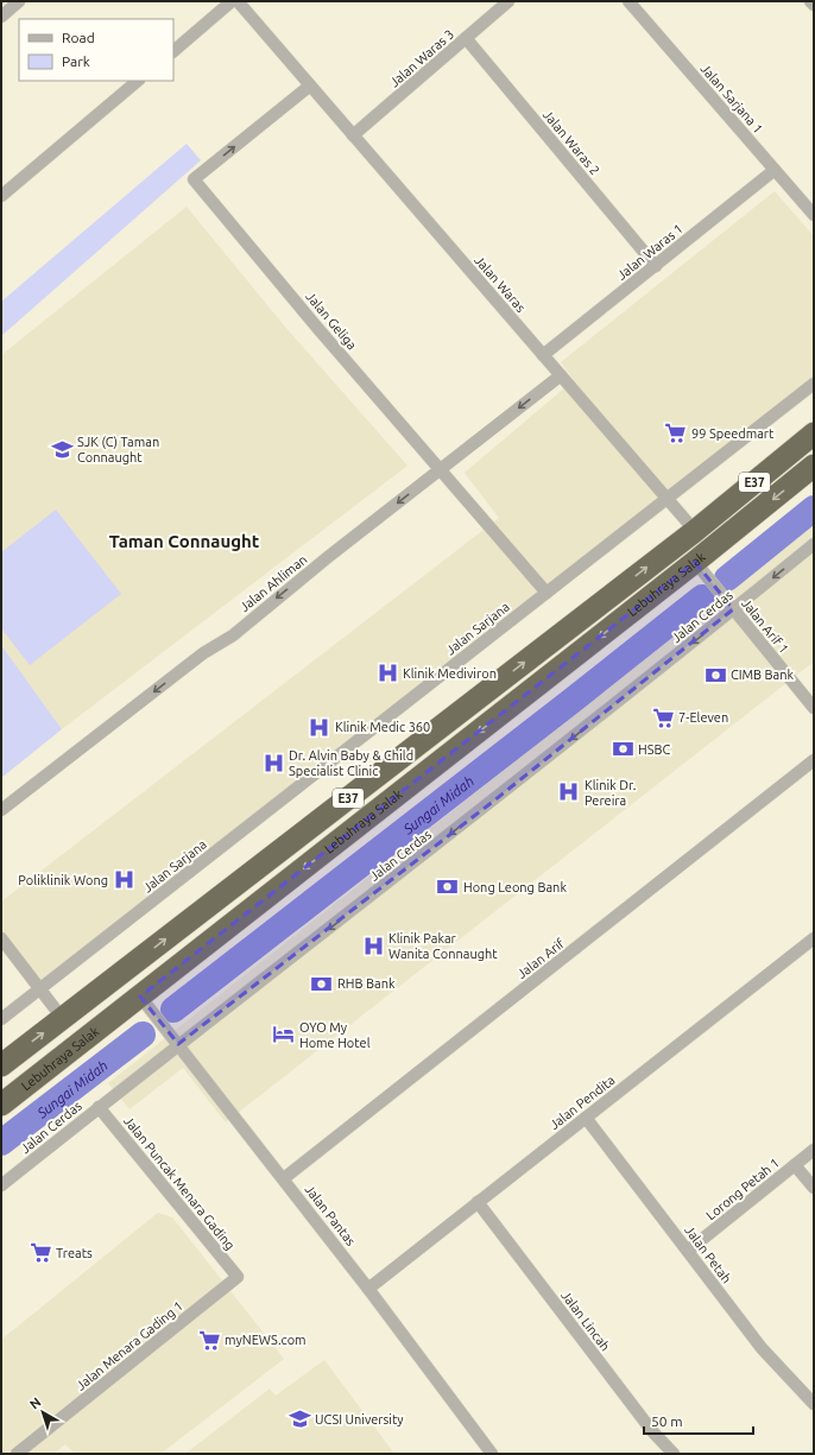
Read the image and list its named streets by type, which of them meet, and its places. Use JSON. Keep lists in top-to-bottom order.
{
  "streets": {
    "highway": ["E37", "Lebuhraya Salak"],
    "street": [
      "Jalan Waras 3",
      "Jalan Sarjana 1",
      "Jalan Waras 2",
      "Jalan Waras 1",
      "Jalan Waras",
      "Jalan Geliga",
      "Jalan Ahliman",
      "Jalan Cerdas",
      "Jalan Arif 1",
      "Jalan Sarjana",
      "Jalan Arif",
      "Jalan Pendita",
      "Jalan Puncak Menara Gading",
      "Lorong Petah 1",
      "Jalan Pantas",
      "Jalan Petah",
      "Jalan Lincah",
      "Jalan Menara Gading 1"
    ]
  },
  "crossings": [
    ["Jalan Waras 3", "Jalan Waras 2"],
    ["Jalan Waras 3", "Jalan Waras"],
    ["Jalan Sarjana 1", "Jalan Waras 1"],
    ["Jalan Waras 2", "Jalan Waras 1"],
    ["Jalan Waras 1", "Jalan Waras"],
    ["Jalan Waras", "Jalan Geliga"],
    ["Jalan Waras", "Jalan Ahliman"],
    ["Jalan Waras", "Lebuhraya Salak"],
    ["Jalan Waras", "Jalan Sarjana"],
    ["Jalan Geliga", "Jalan Ahliman"],
    ["Jalan Geliga", "Jalan Sarjana"],
    ["Lebuhraya Salak", "Jalan Arif 1"],
    ["Lebuhraya Salak", "Jalan Pantas"],
    ["Jalan Cerdas", "Jalan Arif 1"],
    ["Jalan Cerdas", "Jalan Puncak Menara Gading"],
    ["Jalan Cerdas", "Jalan Pantas"],
    ["Jalan Arif", "Jalan Pantas"],
    ["Jalan Pendita", "Jalan Pantas"],
    ["Jalan Pendita", "Jalan Petah"],
    ["Jalan Pendita", "Jalan Lincah"],
    ["Jalan Puncak Menara Gading", "Jalan Menara Gading 1"],
    ["Lorong Petah 1", "Jalan Petah"]
  ],
  "one_way": ["Jalan Ahliman", "Jalan Cerdas"],
  "districts": ["Taman Connaught"],
  "water": ["Sungai Midah"],
  "places": {
    "supermarket": [
      "99 Speedmart",
      "7-Eleven",
      "Treats",
      "myNEWS.com"
    ],
    "school or university": ["SJK (C) Taman Connaught", "UCSI University"],
    "hospital": [
      "Klinik Mediviron",
      "Klinik Medic 360",
      "Dr. Alvin Baby & Child Specialist Clinic",
      "Klinik Dr. Pereira",
      "Poliklinik Wong",
      "Klinik Pakar Wanita Connaught"
    ],
    "bank": [
      "CIMB Bank",
      "HSBC",
      "Hong Leong Bank",
      "RHB Bank"
    ],
    "hotel": ["OYO My Home Hotel"]
  },
  "legend": ["Road", "Park"],
  "scale_bar": "50 m",
  "north": "top left"
}
